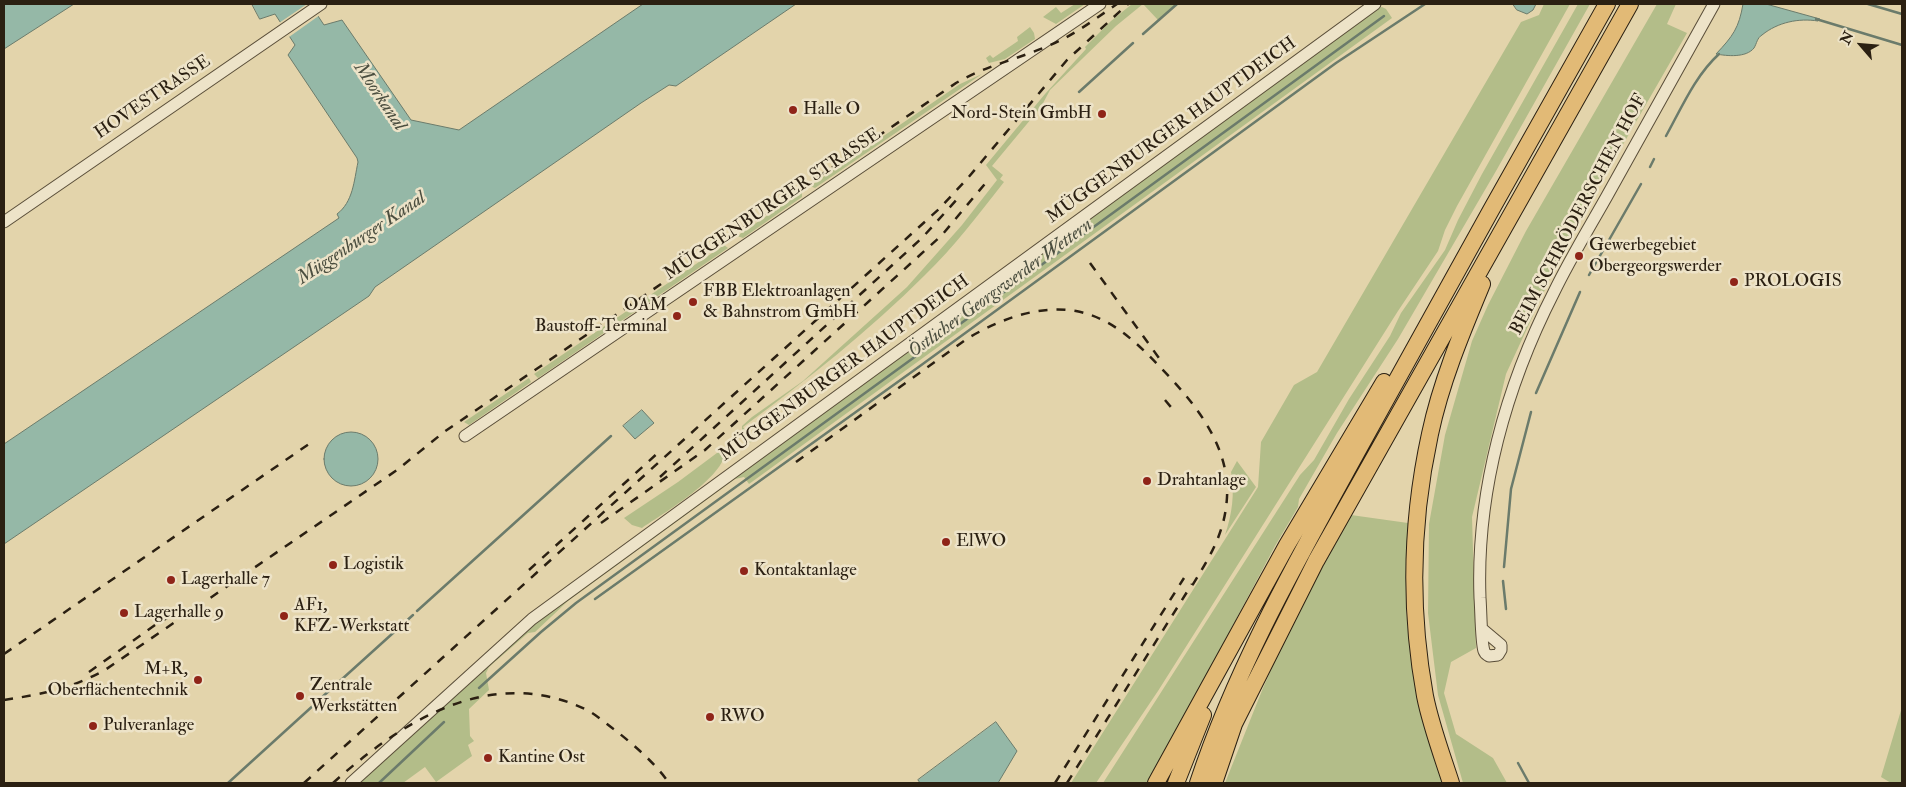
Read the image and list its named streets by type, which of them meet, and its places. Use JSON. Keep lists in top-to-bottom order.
{
  "streets": {
    "street": [
      "HOVESTRASSE",
      "MÜGGENBURGER HAUPTDEICH",
      "MÜGGENBURGER STRASSE",
      "BEIM SCHRÖDERSCHEN HOF"
    ]
  },
  "water": ["Moorkanal", "Müggenburger Kanal", "Östlicher Georgswerder Wettern"],
  "places": [
    "Halle O",
    "Nord-Stein GmbH",
    "Gewerbegebiet Obergeorgswerder",
    "PROLOGIS",
    "FBB Elektroanlagen & Bahnstrom GmbH",
    "OAM Baustoff-Terminal",
    "Drahtanlage",
    "ElWO",
    "Logistik",
    "Kontaktanlage",
    "Lagerhalle 7",
    "Lagerhalle 9",
    "AF1, KFZ-Werkstatt",
    "M+R, Oberflächentechnik",
    "Zentrale Werkstätten",
    "RWO",
    "Pulveranlage",
    "Kantine Ost"
  ],
  "north": "top left"
}
